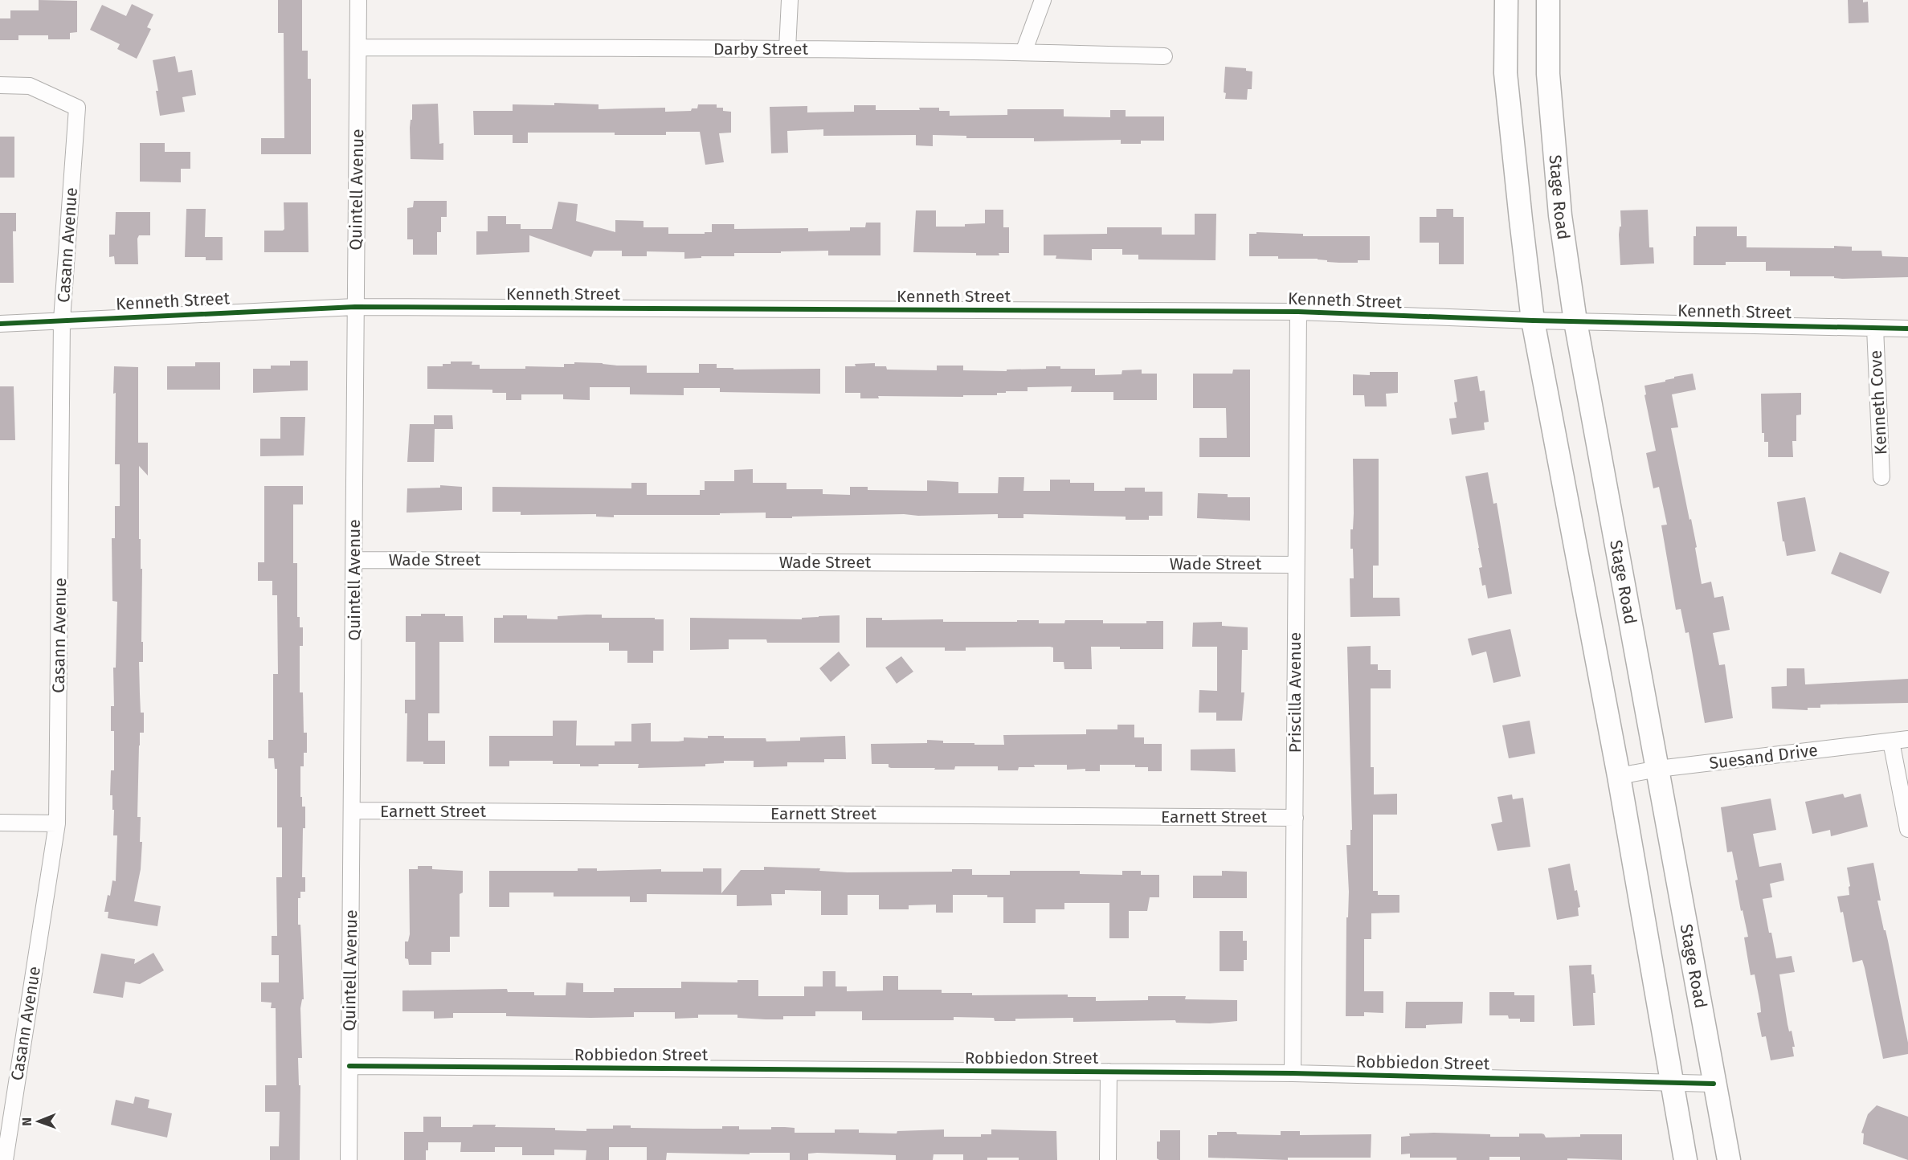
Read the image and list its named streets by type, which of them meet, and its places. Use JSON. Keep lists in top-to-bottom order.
{
  "streets": {
    "main road": ["Stage Road"],
    "street": [
      "Darby Street",
      "Quintell Avenue",
      "Casann Avenue",
      "Kenneth Street",
      "Kenneth Cove",
      "Wade Street",
      "Priscilla Avenue",
      "Suesand Drive",
      "Earnett Street",
      "Robbiedon Street"
    ]
  },
  "crossings": [
    ["Darby Street", "Quintell Avenue"],
    ["Quintell Avenue", "Kenneth Street"],
    ["Quintell Avenue", "Wade Street"],
    ["Quintell Avenue", "Earnett Street"],
    ["Quintell Avenue", "Robbiedon Street"],
    ["Stage Road", "Kenneth Street"],
    ["Stage Road", "Suesand Drive"],
    ["Stage Road", "Robbiedon Street"],
    ["Casann Avenue", "Kenneth Street"],
    ["Kenneth Street", "Kenneth Cove"],
    ["Kenneth Street", "Priscilla Avenue"],
    ["Wade Street", "Priscilla Avenue"],
    ["Priscilla Avenue", "Earnett Street"],
    ["Priscilla Avenue", "Robbiedon Street"]
  ],
  "north": "left"
}
